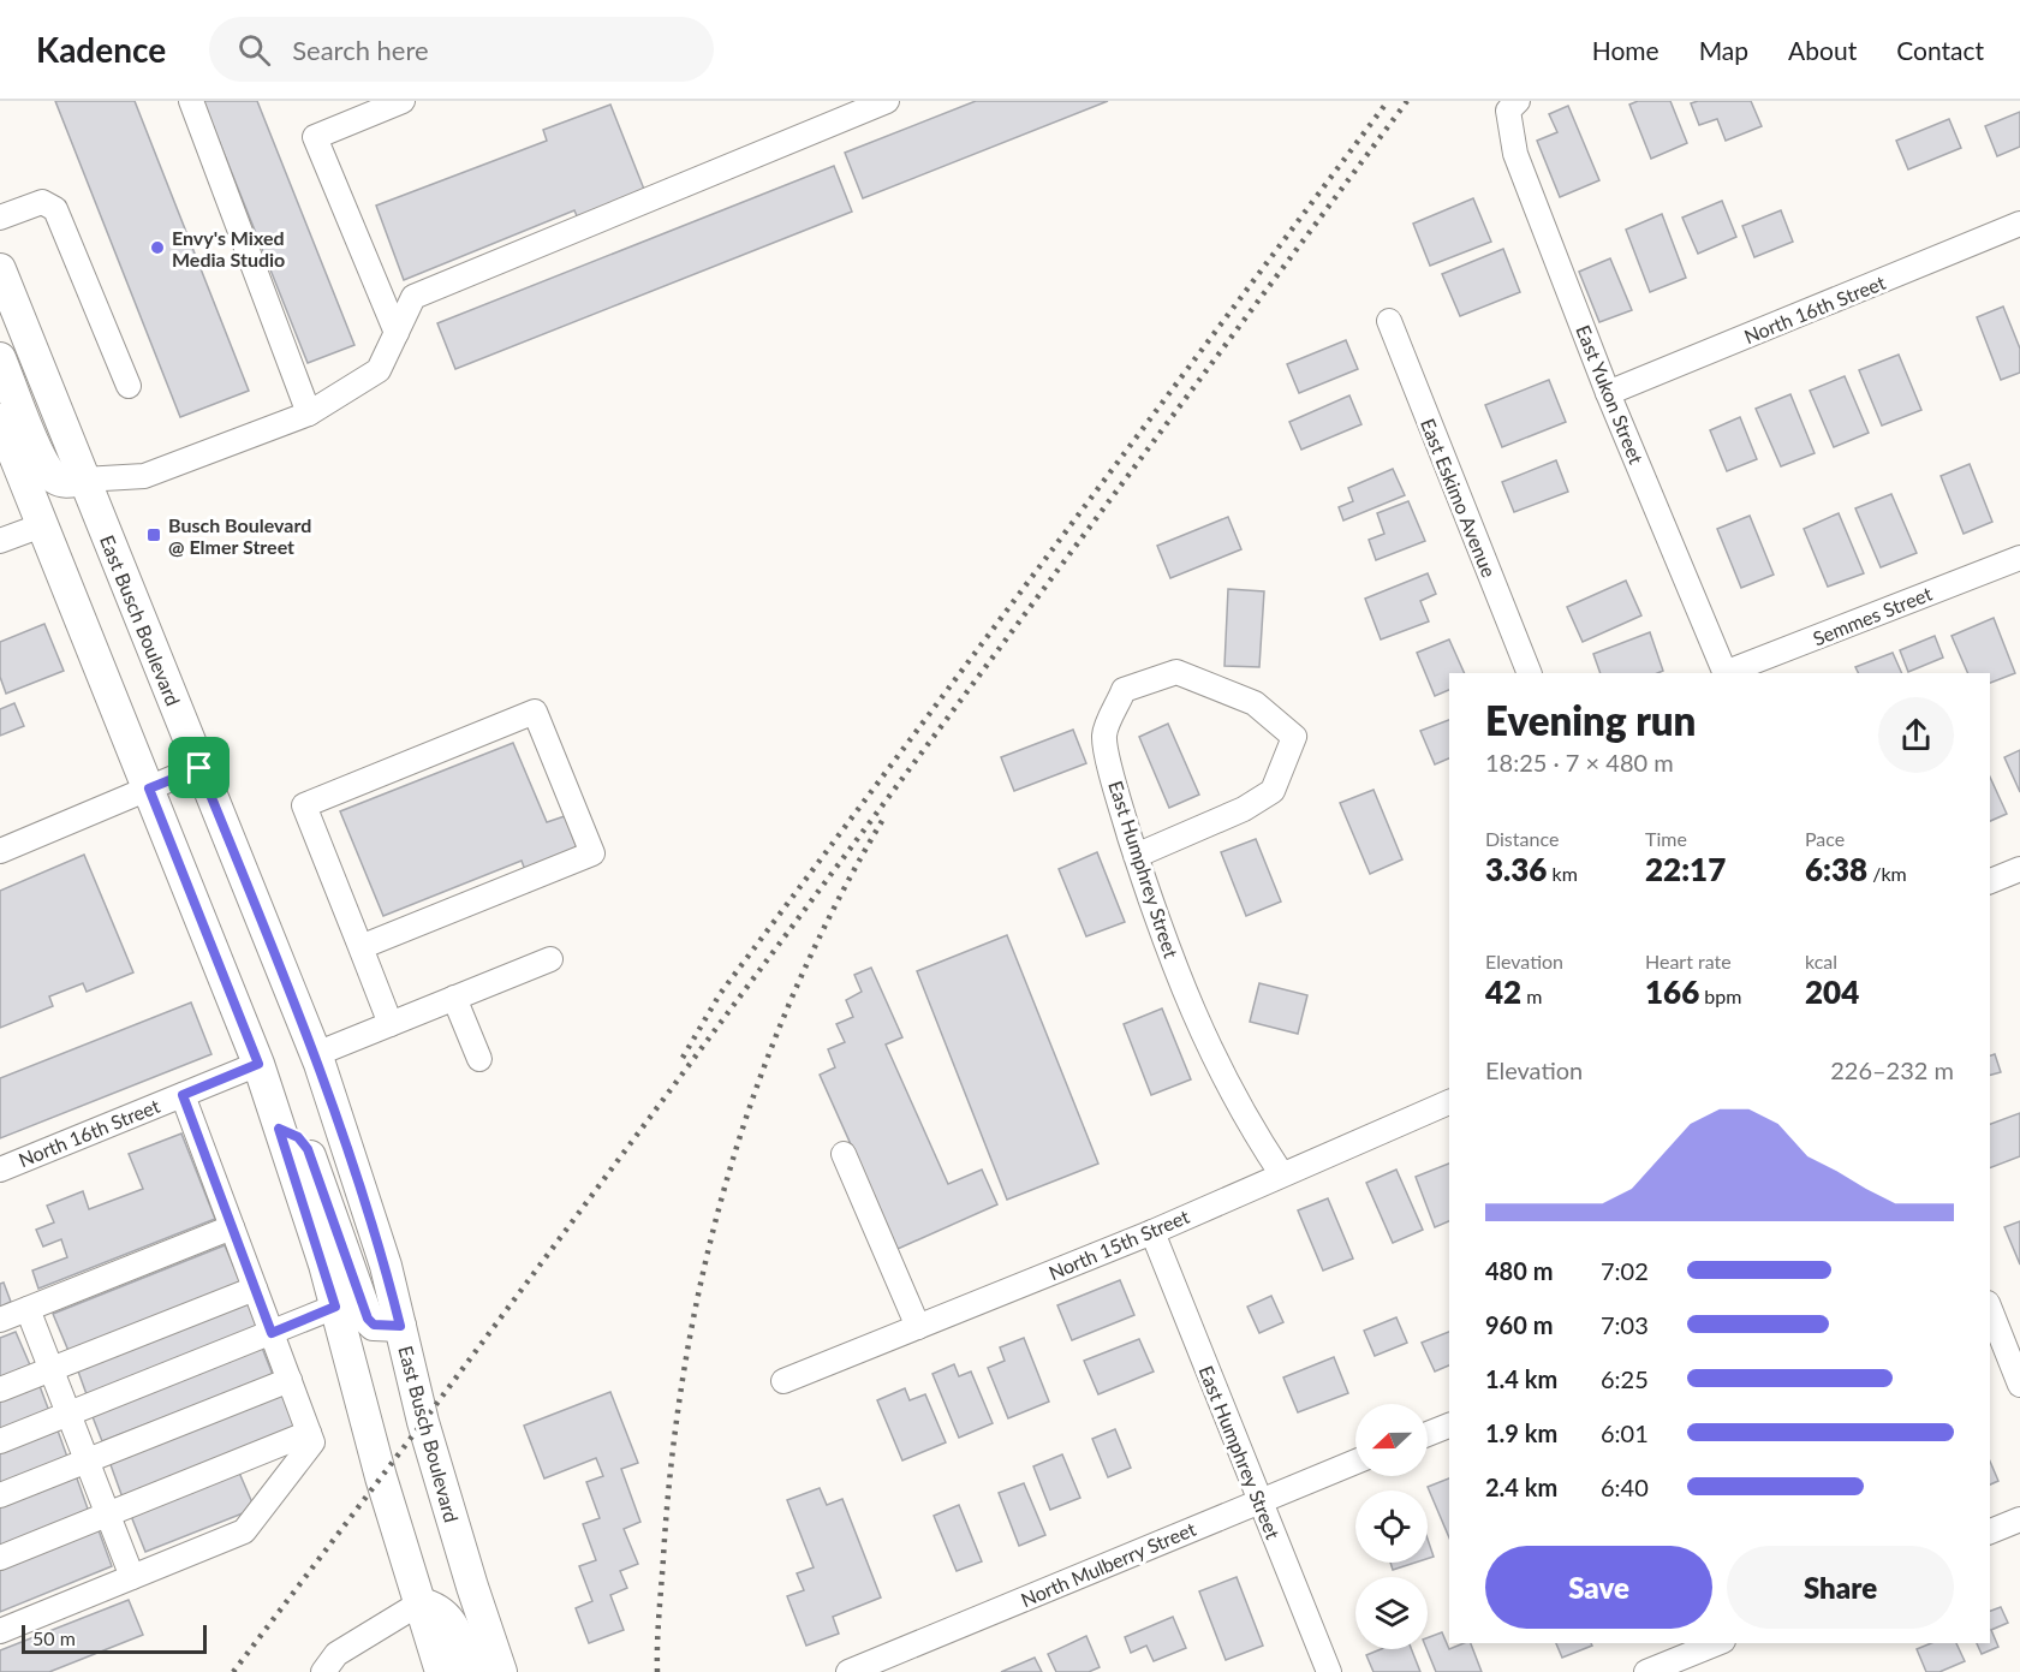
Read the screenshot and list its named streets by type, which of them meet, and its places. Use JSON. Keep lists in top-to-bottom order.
{
  "streets": {
    "main road": ["East Busch Boulevard"],
    "street": [
      "North 16th Street",
      "East Yukon Street",
      "East Eskimo Avenue",
      "Semmes Street",
      "East Humphrey Street",
      "North 15th Street",
      "North Mulberry Street"
    ]
  },
  "crossings": [
    ["North 16th Street", "East Yukon Street"],
    ["East Humphrey Street", "North 15th Street"],
    ["East Humphrey Street", "North Mulberry Street"]
  ],
  "places": {
    "other": ["Envy's Mixed Media Studio"],
    "transit": ["Busch Boulevard @ Elmer Street"]
  },
  "scale_bar": "50 m",
  "north": "left",
  "page": {
    "header": "Kadence",
    "search": "Search here",
    "nav": [
      "Home",
      "Map",
      "About",
      "Contact"
    ],
    "heading": ["Evening run", "18:25 · 7 × 480 m"],
    "stats": [
      ["Distance", "3.36 km"],
      ["Time", "22:17"],
      ["Pace", "6:38 /km"],
      ["Elevation", "42 m"],
      ["Heart rate", "166 bpm"],
      ["kcal", "204"]
    ],
    "chart": ["Elevation", "226–232 m"],
    "list": [
      {
        "name": "480 m",
        "note": "7:02"
      },
      {
        "name": "960 m",
        "note": "7:03"
      },
      {
        "name": "1.4 km",
        "note": "6:25"
      },
      {
        "name": "1.9 km",
        "note": "6:01"
      },
      {
        "name": "2.4 km",
        "note": "6:40"
      }
    ],
    "buttons": ["Save", "Share"],
    "scale": "50 m"
  }
}
